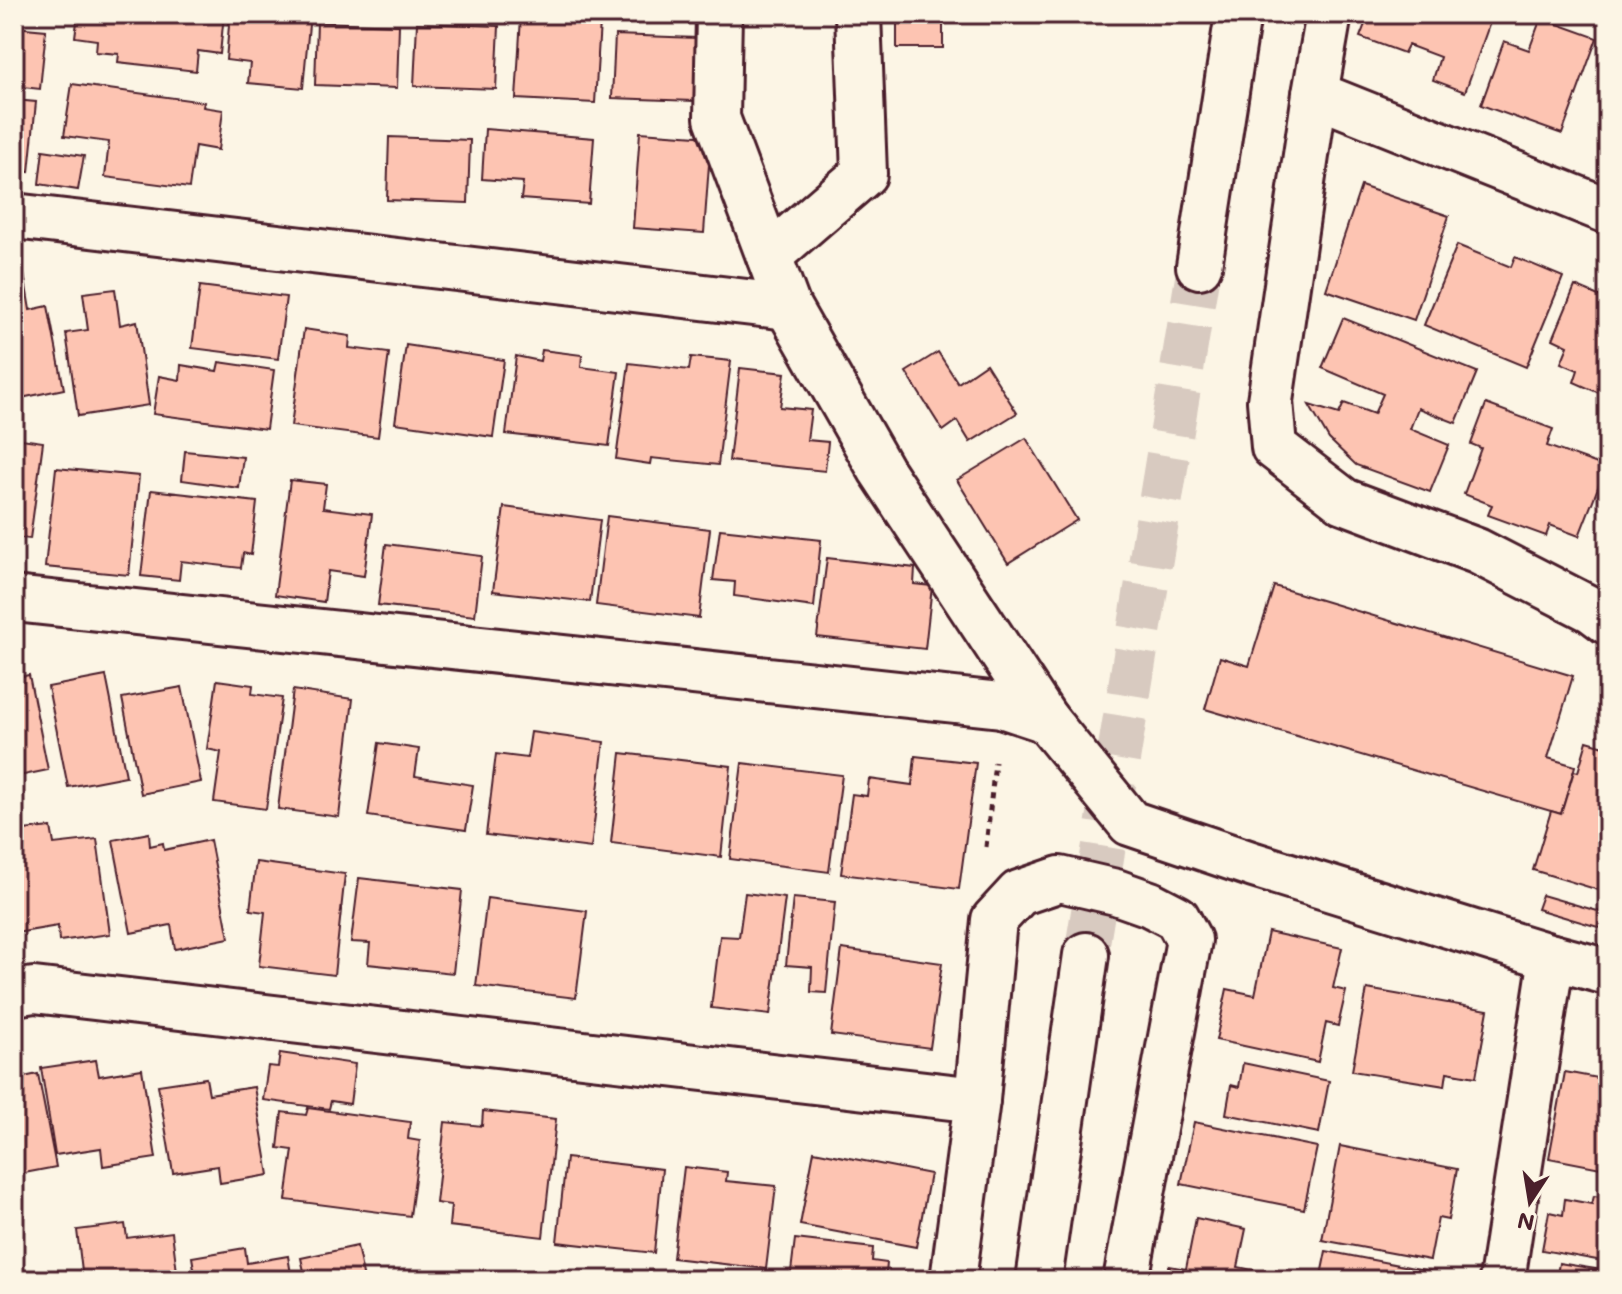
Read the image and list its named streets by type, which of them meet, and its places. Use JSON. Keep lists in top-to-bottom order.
{
  "north": "bottom"
}
